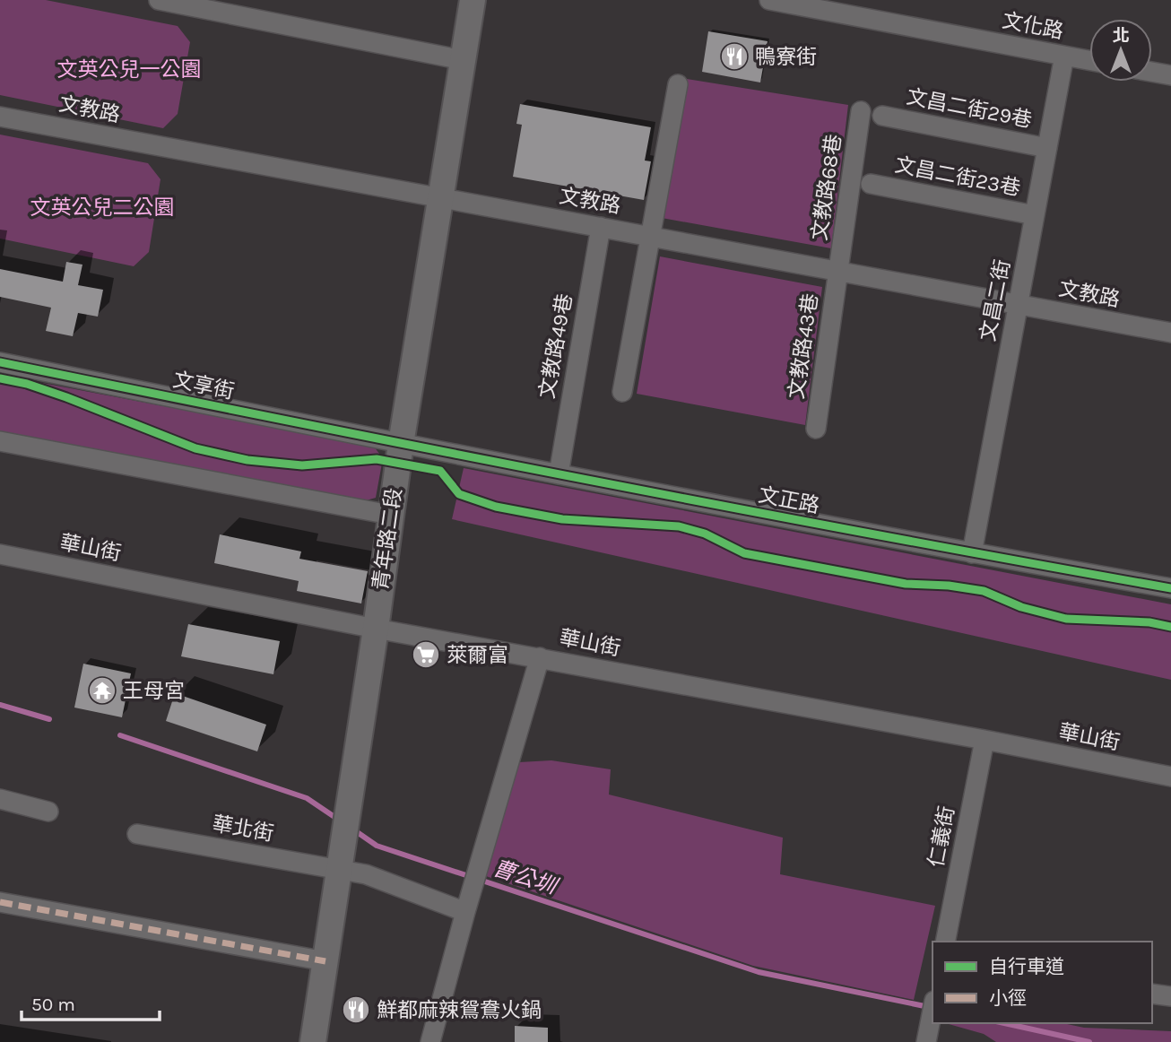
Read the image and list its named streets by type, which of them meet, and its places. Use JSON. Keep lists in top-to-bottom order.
{
  "streets": {
    "street": [
      "文化路",
      "文昌二街29巷",
      "文教路",
      "文昌二街23巷",
      "文教路68巷",
      "文昌二街",
      "文教路49巷",
      "文教路43巷",
      "文享街",
      "文正路",
      "青年路二段",
      "華山街",
      "華北街",
      "仁義街"
    ]
  },
  "crossings": [
    ["文化路", "文昌二街"],
    ["文昌二街29巷", "文昌二街"],
    ["文教路", "文教路68巷"],
    ["文教路", "文昌二街"],
    ["文教路", "文教路49巷"],
    ["文教路", "文教路43巷"],
    ["文教路", "青年路二段"],
    ["文昌二街23巷", "文昌二街"],
    ["文教路68巷", "文教路43巷"],
    ["文昌二街", "文正路"],
    ["文教路49巷", "文正路"],
    ["文享街", "文正路"],
    ["文享街", "青年路二段"],
    ["文正路", "青年路二段"],
    ["青年路二段", "華山街"],
    ["青年路二段", "華北街"],
    ["華山街", "仁義街"]
  ],
  "water": ["曹公圳"],
  "parks": ["文英公兒一公園", "文英公兒二公園"],
  "places": {
    "restaurant": ["鴨寮街", "鮮都麻辣鴛鴦火鍋"],
    "supermarket": ["萊爾富"],
    "temple": ["王母宮"]
  },
  "legend": ["自行車道", "小徑"],
  "scale_bar": "50 m",
  "north": "top"
}
